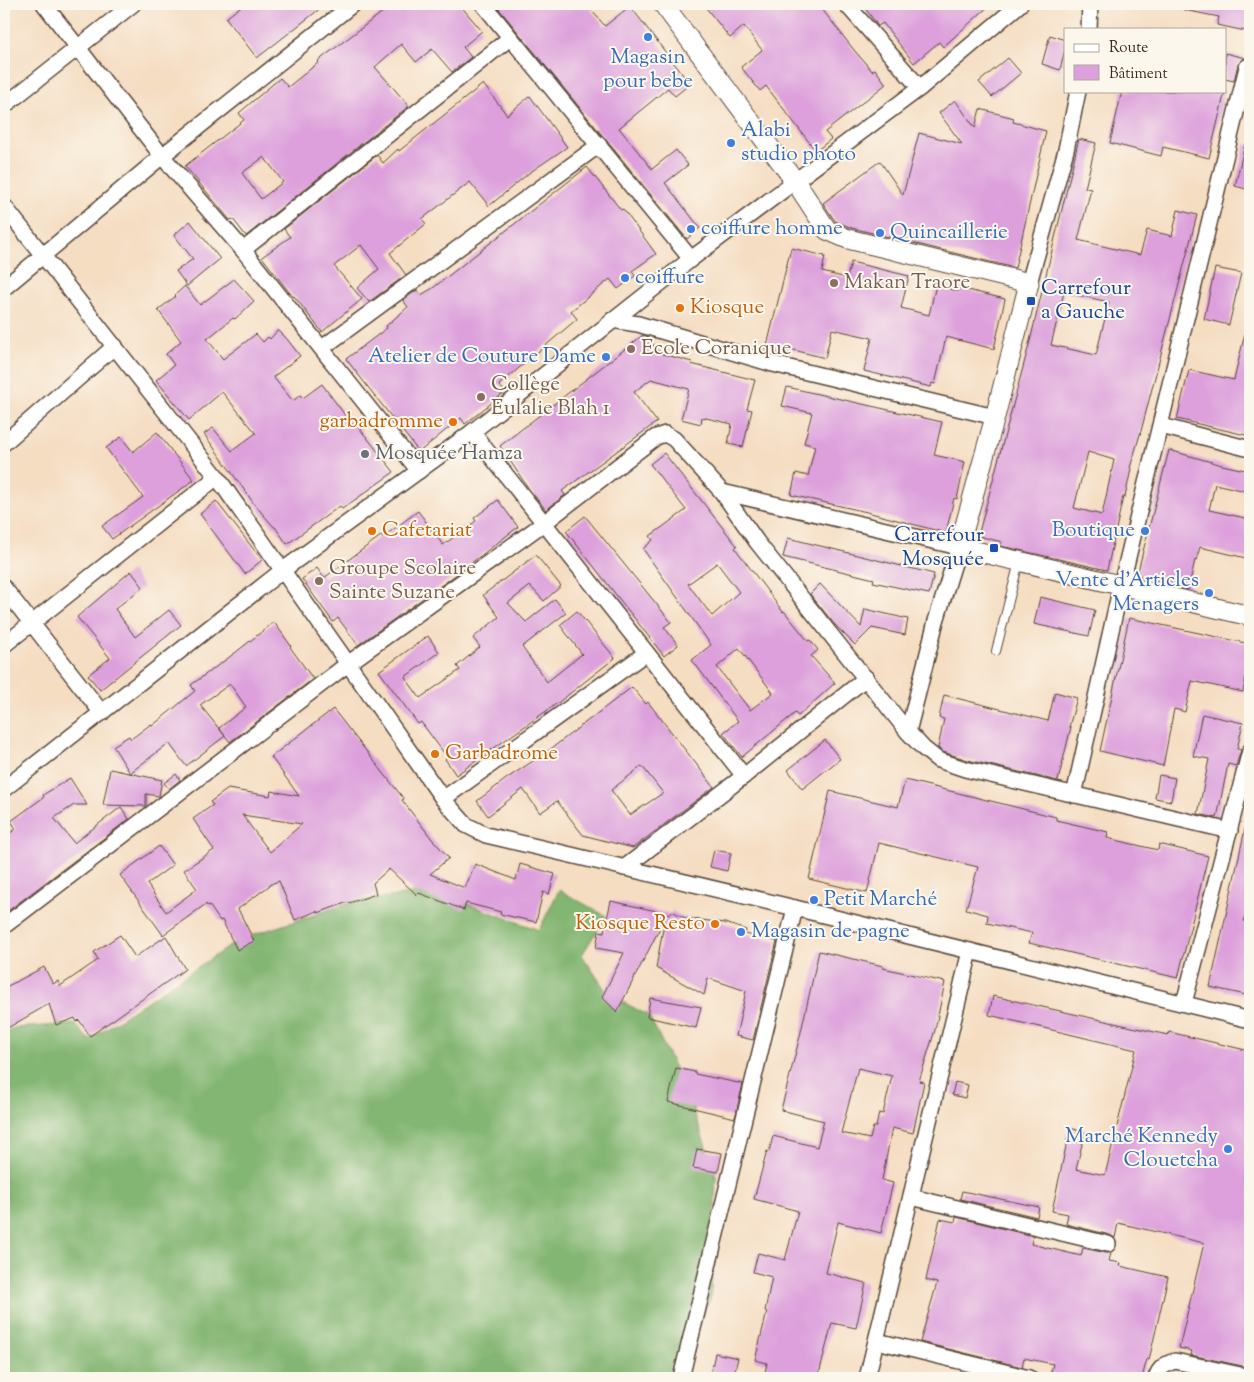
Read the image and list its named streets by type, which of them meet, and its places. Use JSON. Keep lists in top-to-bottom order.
{
  "places": {
    "other": [
      "Magasin pour bebe",
      "Alabi studio photo",
      "coiffure homme",
      "Quincaillerie",
      "coiffure",
      "Makan Traore",
      "Kiosque",
      "Ecole Coranique",
      "Atelier de Couture Dame",
      "Collège Eulalie Blah 1",
      "garbadromme",
      "Mosquée Hamza",
      "Cafetariat",
      "Boutique",
      "Groupe Scolaire Sainte Suzane",
      "Vente d'Articles Menagers",
      "Garbadrome",
      "Petit Marché",
      "Kiosque Resto",
      "Magasin de pagne",
      "Marché Kennedy Clouetcha"
    ],
    "transit": ["Carrefour a Gauche", "Carrefour Mosquée"]
  },
  "legend": ["Route", "Bâtiment"]
}
